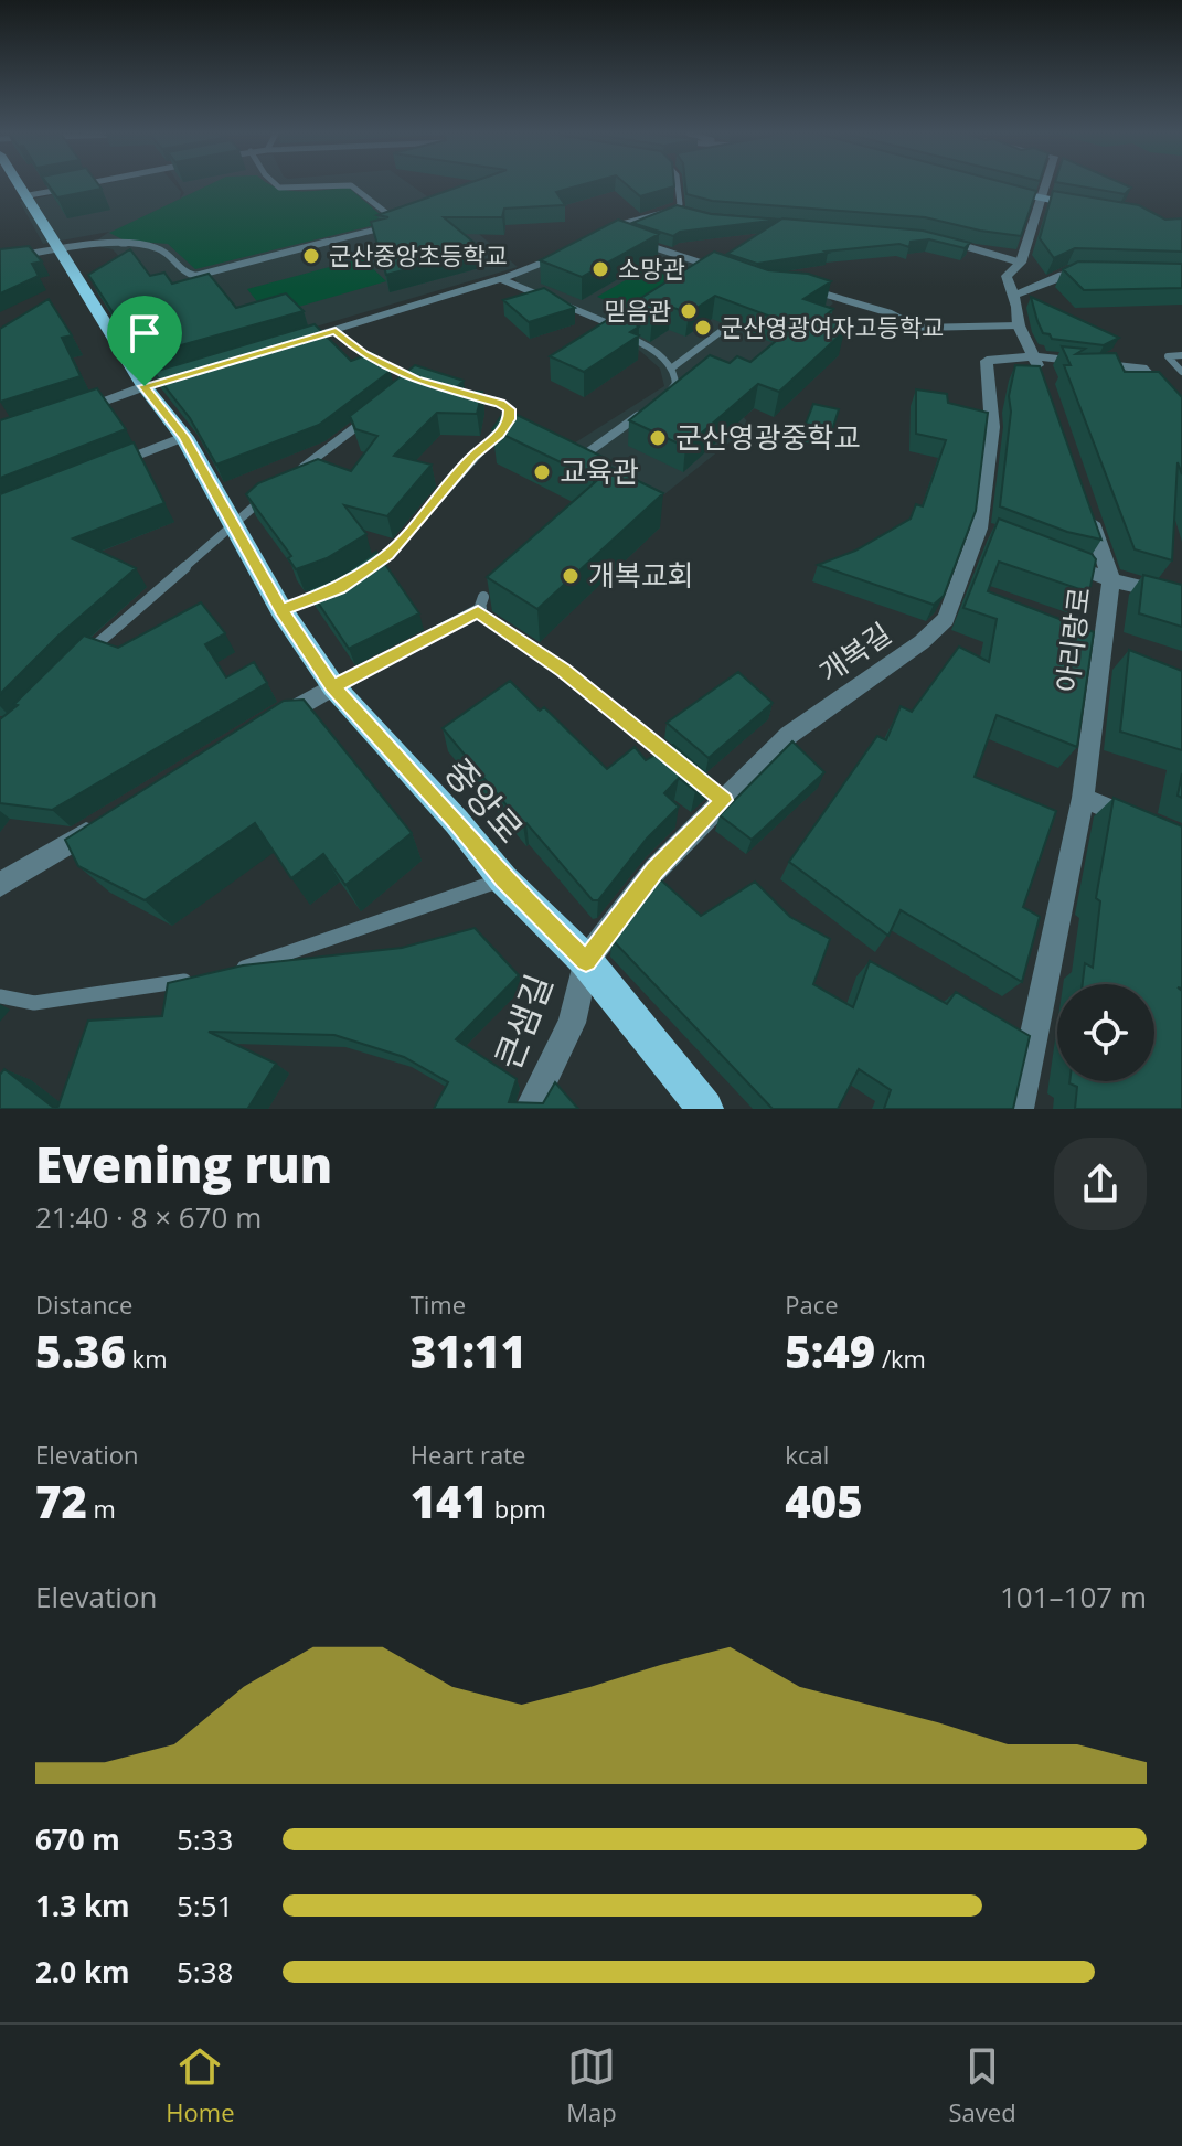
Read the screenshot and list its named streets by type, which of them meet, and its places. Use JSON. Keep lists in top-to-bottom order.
{
  "streets": {
    "main road": ["중앙로"],
    "street": ["아리랑로", "개복길", "큰샘길"]
  },
  "crossings": [
    ["개복길", "중앙로"],
    ["개복길", "큰샘길"],
    ["중앙로", "큰샘길"]
  ],
  "places": [
    "군산중앙초등학교",
    "소망관",
    "믿음관",
    "군산영광여자고등학교",
    "군산영광중학교",
    "교육관",
    "개복교회"
  ],
  "page": {
    "heading": ["Evening run", "21:40 · 8 × 670 m"],
    "stats": [
      ["Distance", "5.36 km"],
      ["Time", "31:11"],
      ["Pace", "5:49 /km"],
      ["Elevation", "72 m"],
      ["Heart rate", "141 bpm"],
      ["kcal", "405"]
    ],
    "chart": ["Elevation", "101–107 m"],
    "list": [
      {
        "name": "670 m",
        "note": "5:33"
      },
      {
        "name": "1.3 km",
        "note": "5:51"
      },
      {
        "name": "2.0 km",
        "note": "5:38"
      }
    ],
    "tabs": ["Home", "Map", "Saved"]
  }
}
